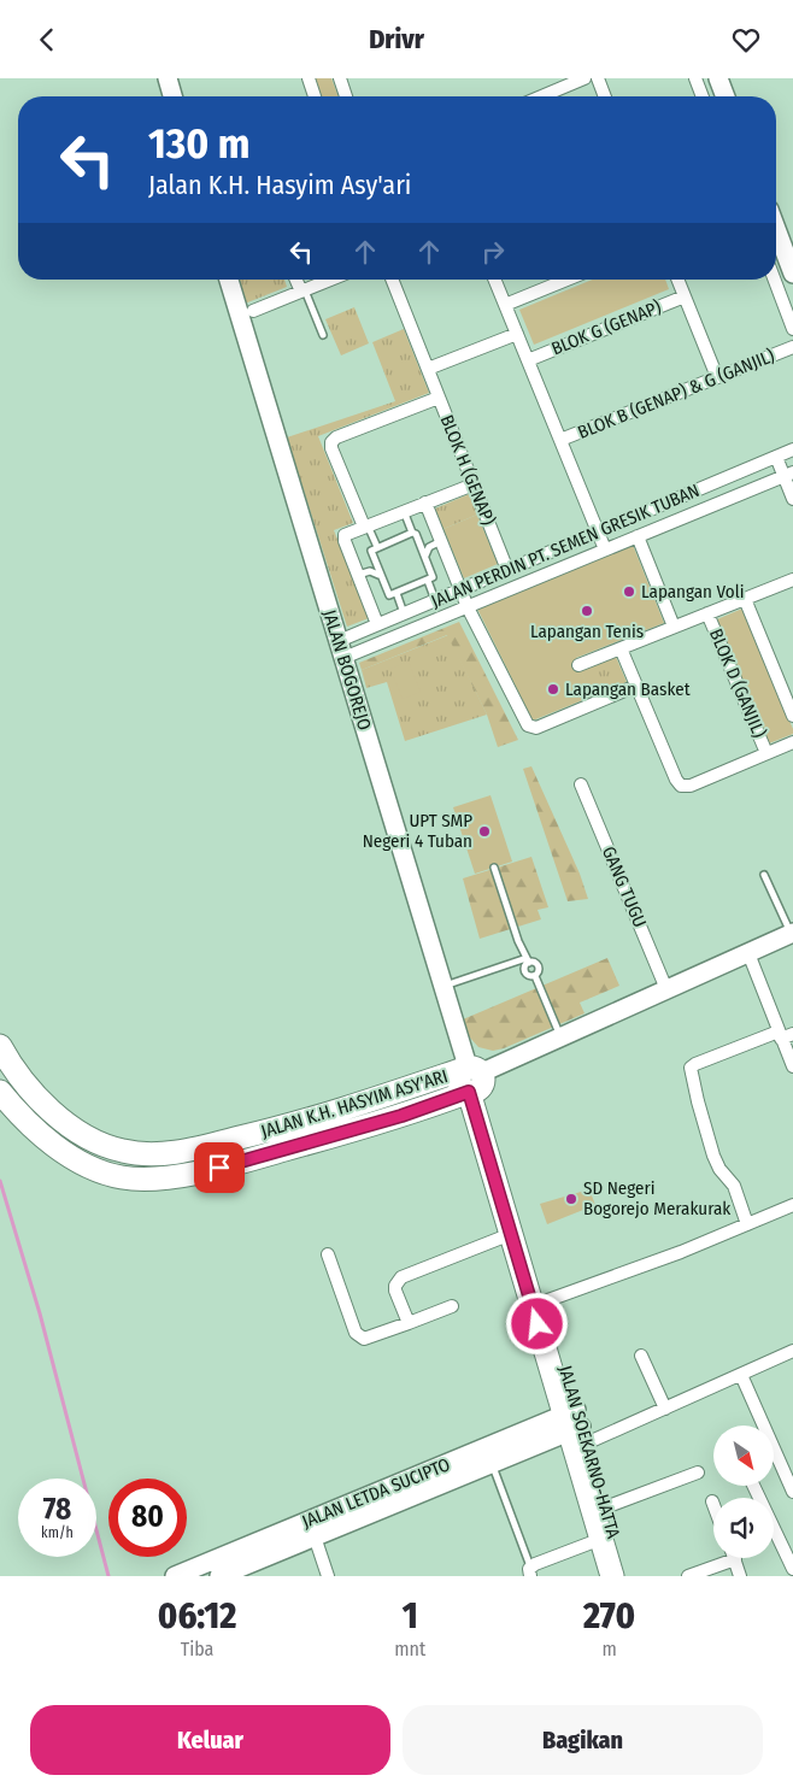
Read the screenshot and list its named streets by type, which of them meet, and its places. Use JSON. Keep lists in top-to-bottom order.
{
  "streets": {
    "highway": ["JALAN K.H. HASYIM ASY'ARI", "JALAN SOEKARNO-HATTA"],
    "main road": ["JALAN BOGOREJO", "JALAN LETDA SUCIPTO"],
    "street": [
      "BLOK G (GENAP)",
      "BLOK B (GENAP) & G (GANJIL)",
      "BLOK H (GENAP)",
      "JALAN PERDIN PT. SEMEN GRESIK TUBAN",
      "BLOK D (GANJIL)",
      "GANG TUGU"
    ]
  },
  "crossings": [
    ["BLOK H (GENAP)", "JALAN PERDIN PT. SEMEN GRESIK TUBAN"],
    ["JALAN PERDIN PT. SEMEN GRESIK TUBAN", "JALAN BOGOREJO"],
    ["JALAN BOGOREJO", "JALAN K.H. HASYIM ASY'ARI"],
    ["JALAN BOGOREJO", "JALAN SOEKARNO-HATTA"],
    ["JALAN K.H. HASYIM ASY'ARI", "JALAN SOEKARNO-HATTA"],
    ["JALAN SOEKARNO-HATTA", "JALAN LETDA SUCIPTO"]
  ],
  "places": [
    "Lapangan Voli",
    "Lapangan Tenis",
    "Lapangan Basket",
    "UPT SMP Negeri 4 Tuban",
    "SD Negeri Bogorejo Merakurak"
  ],
  "north": "bottom right",
  "page": {
    "header": "Drivr",
    "turn": ["130 m", "Jalan K.H. Hasyim Asy'ari"],
    "speed": "78 km/h",
    "limit": "80",
    "eta": [
      "06:12",
      "Tiba",
      "1",
      "mnt",
      "270",
      "m"
    ],
    "buttons": ["Keluar", "Bagikan"]
  }
}
